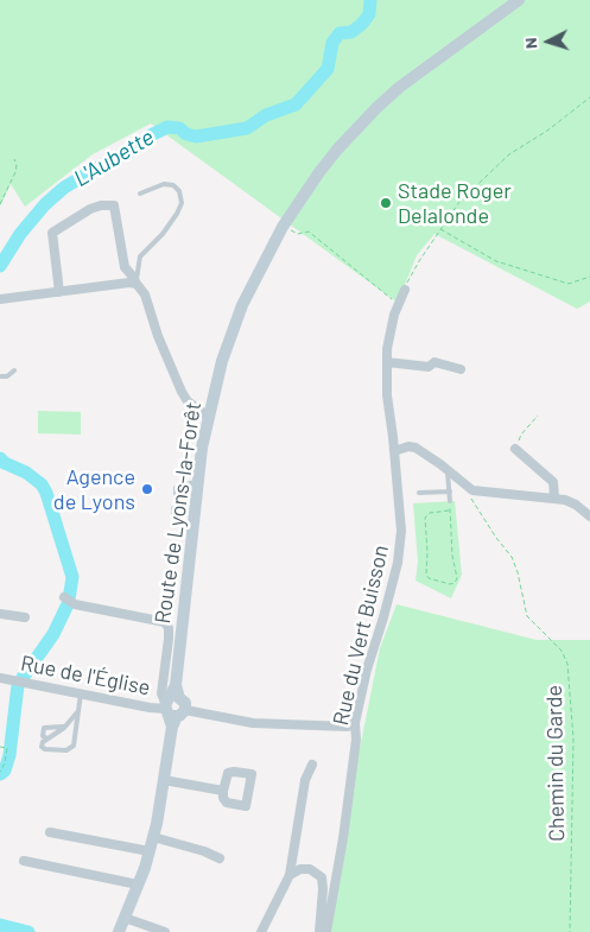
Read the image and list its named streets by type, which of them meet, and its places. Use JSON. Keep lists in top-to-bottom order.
{
  "streets": {
    "main road": ["Route de Lyons-la-Forêt"],
    "street": ["Rue du Vert Buisson", "Rue de l'Église"],
    "path": ["Chemin du Garde"]
  },
  "crossings": [
    ["Route de Lyons-la-Forêt", "Rue de l'Église"],
    ["Rue du Vert Buisson", "Rue de l'Église"]
  ],
  "water": ["L'Aubette"],
  "places": ["Stade Roger Delalonde", "Agence de Lyons"],
  "north": "left"
}
